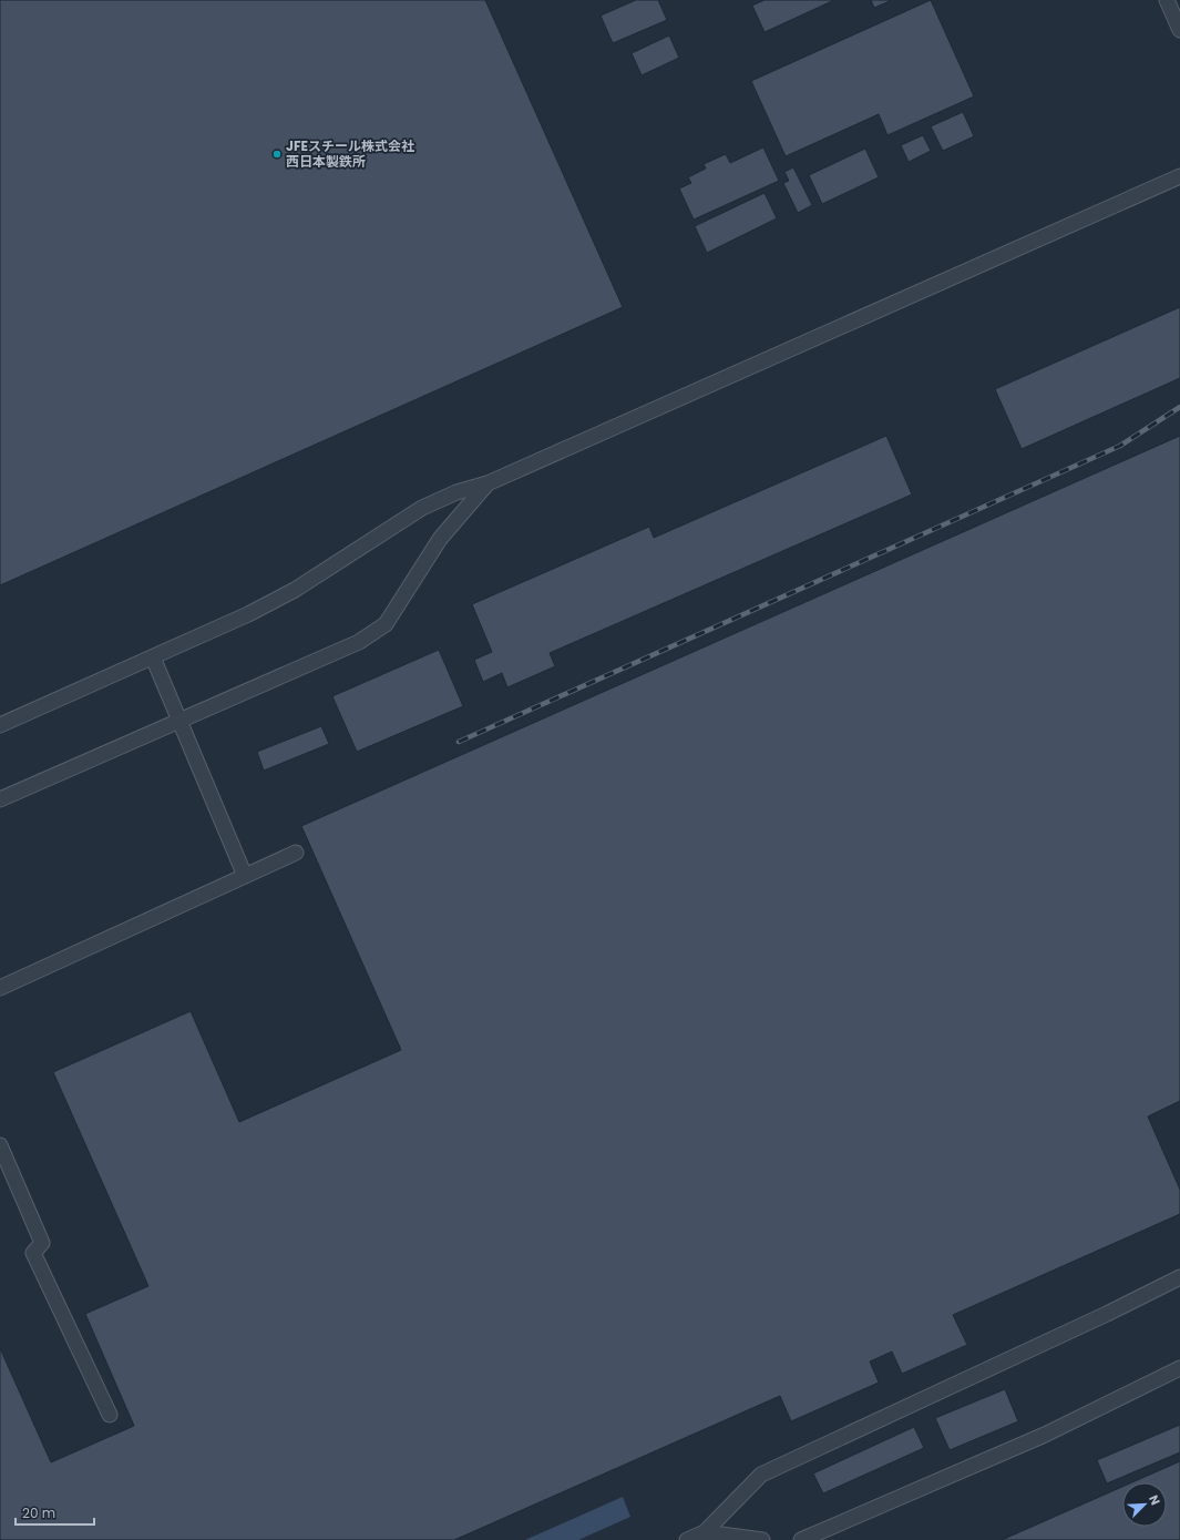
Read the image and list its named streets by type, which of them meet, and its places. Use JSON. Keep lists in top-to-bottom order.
{
  "places": ["JFEスチール株式会社 西日本製鉄所"],
  "scale_bar": "20 m",
  "north": "top right"
}
